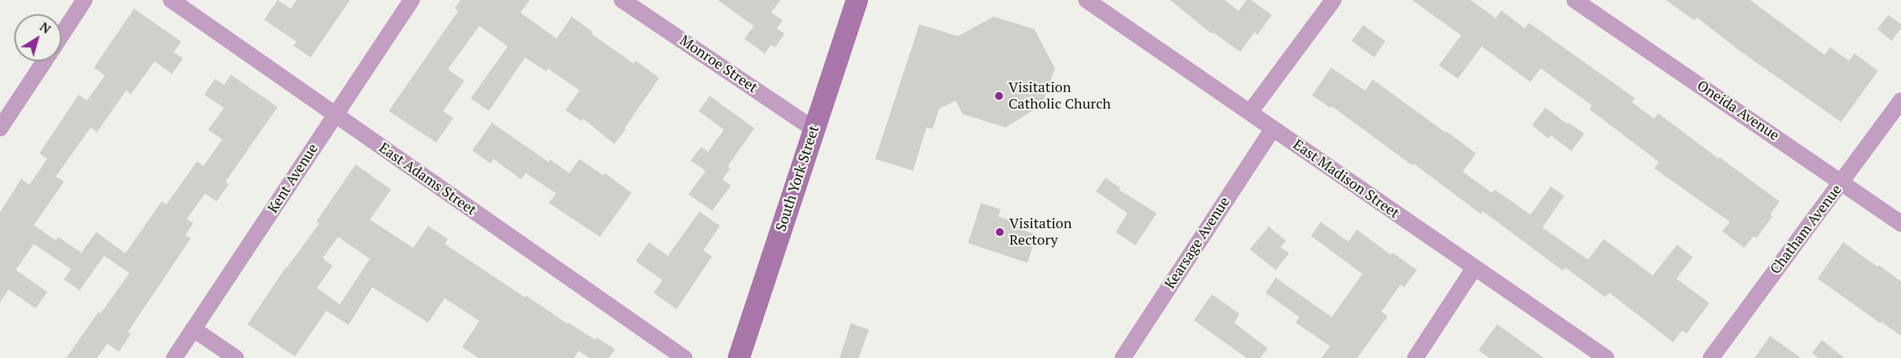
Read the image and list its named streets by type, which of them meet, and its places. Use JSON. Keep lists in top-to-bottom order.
{
  "streets": {
    "main road": ["South York Street"],
    "street": [
      "Monroe Street",
      "Oneida Avenue",
      "Kent Avenue",
      "East Adams Street",
      "East Madison Street",
      "Chatham Avenue",
      "Kearsage Avenue"
    ]
  },
  "crossings": [
    ["Monroe Street", "South York Street"],
    ["Oneida Avenue", "Chatham Avenue"],
    ["Kent Avenue", "East Adams Street"],
    ["East Madison Street", "Kearsage Avenue"]
  ],
  "places": ["Visitation Catholic Church", "Visitation Rectory"],
  "north": "top right"
}
